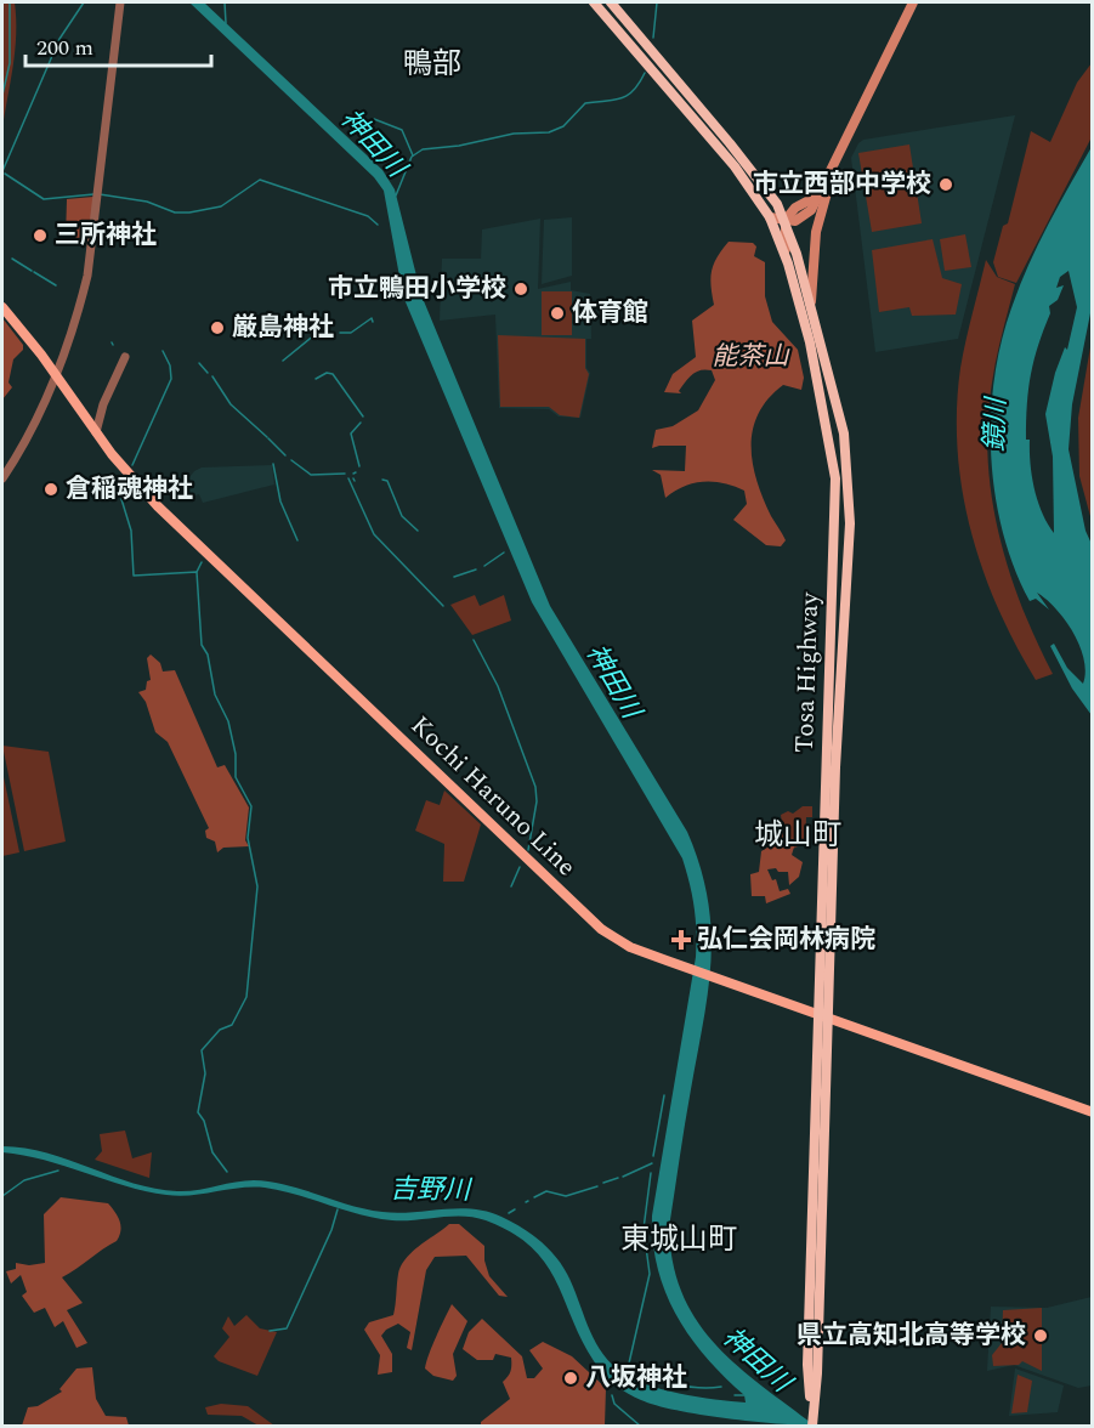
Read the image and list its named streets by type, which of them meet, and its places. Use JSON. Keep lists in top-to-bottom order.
{
  "streets": {
    "highway": ["Tosa Highway"],
    "main road": ["Kochi Haruno Line"]
  },
  "crossings": [
    ["Tosa Highway", "Kochi Haruno Line"]
  ],
  "districts": ["鴨部", "城山町", "東城山町"],
  "water": ["神田川", "鏡川", "吉野川"],
  "parks": ["能茶山"],
  "places": {
    "other": [
      "市立西部中学校",
      "三所神社",
      "市立鴨田小学校",
      "体育館",
      "厳島神社",
      "倉稲魂神社",
      "県立高知北高等学校",
      "八坂神社"
    ],
    "health": ["弘仁会岡林病院"]
  },
  "scale_bar": "200 m"
}
